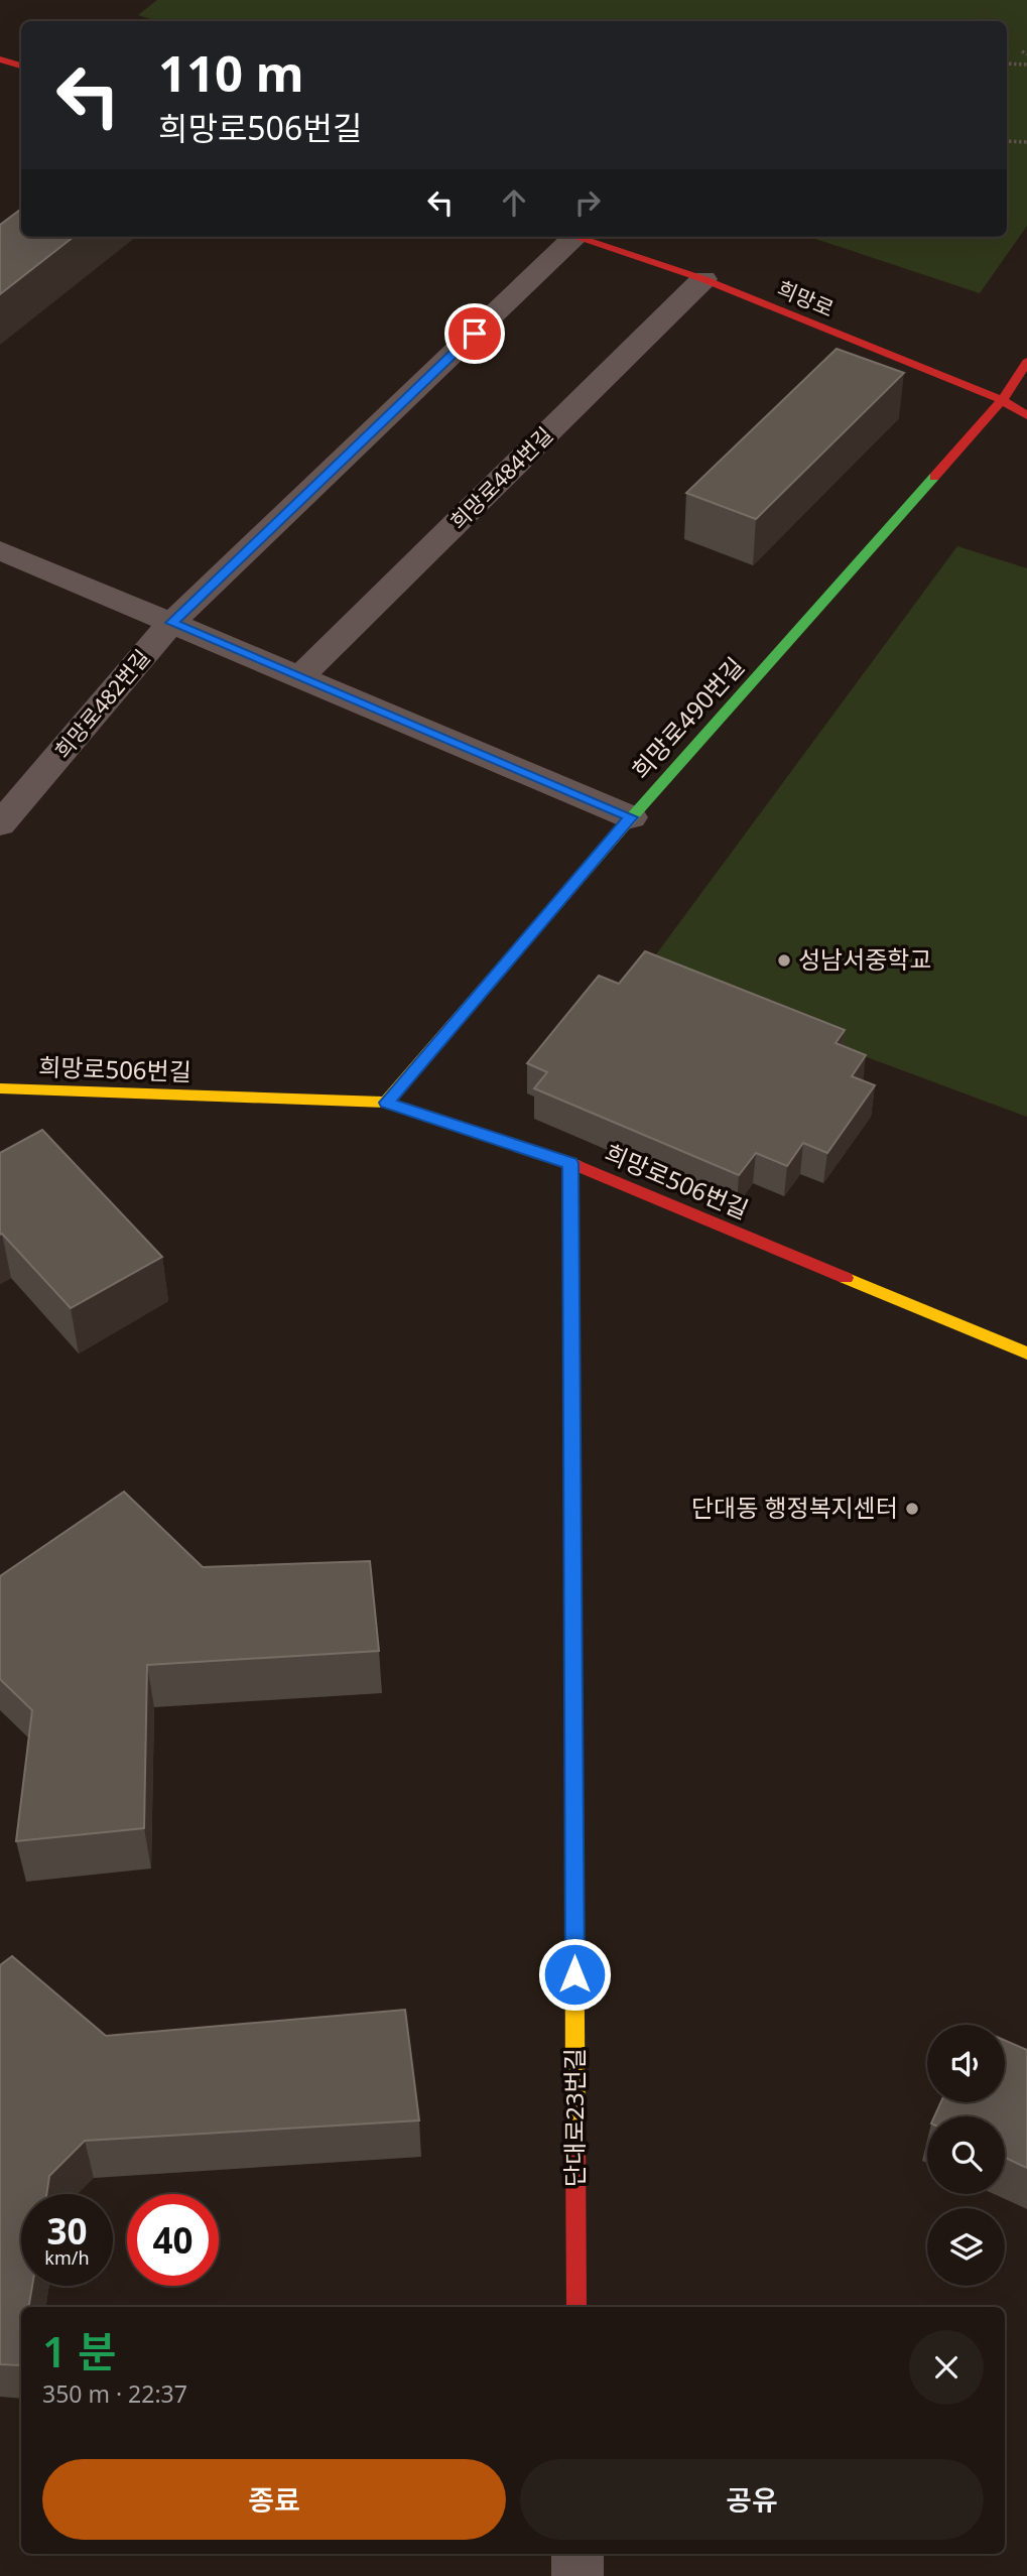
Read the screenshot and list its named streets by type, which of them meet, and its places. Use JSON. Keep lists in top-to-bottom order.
{
  "streets": {
    "street": [
      "희망로",
      "희망로484번길",
      "희망로482번길",
      "희망로490번길",
      "희망로506번길",
      "단대로23번길"
    ]
  },
  "crossings": [
    ["희망로", "희망로484번길"],
    ["희망로", "희망로490번길"],
    ["희망로490번길", "희망로506번길"],
    ["희망로506번길", "단대로23번길"]
  ],
  "places": ["성남서중학교", "단대동 행정복지센터"],
  "page": {
    "turn": ["110 m", "희망로506번길"],
    "speed": "30 km/h",
    "limit": "40",
    "heading": ["1 분", "350 m · 22:37"],
    "buttons": ["종료", "공유"]
  }
}
